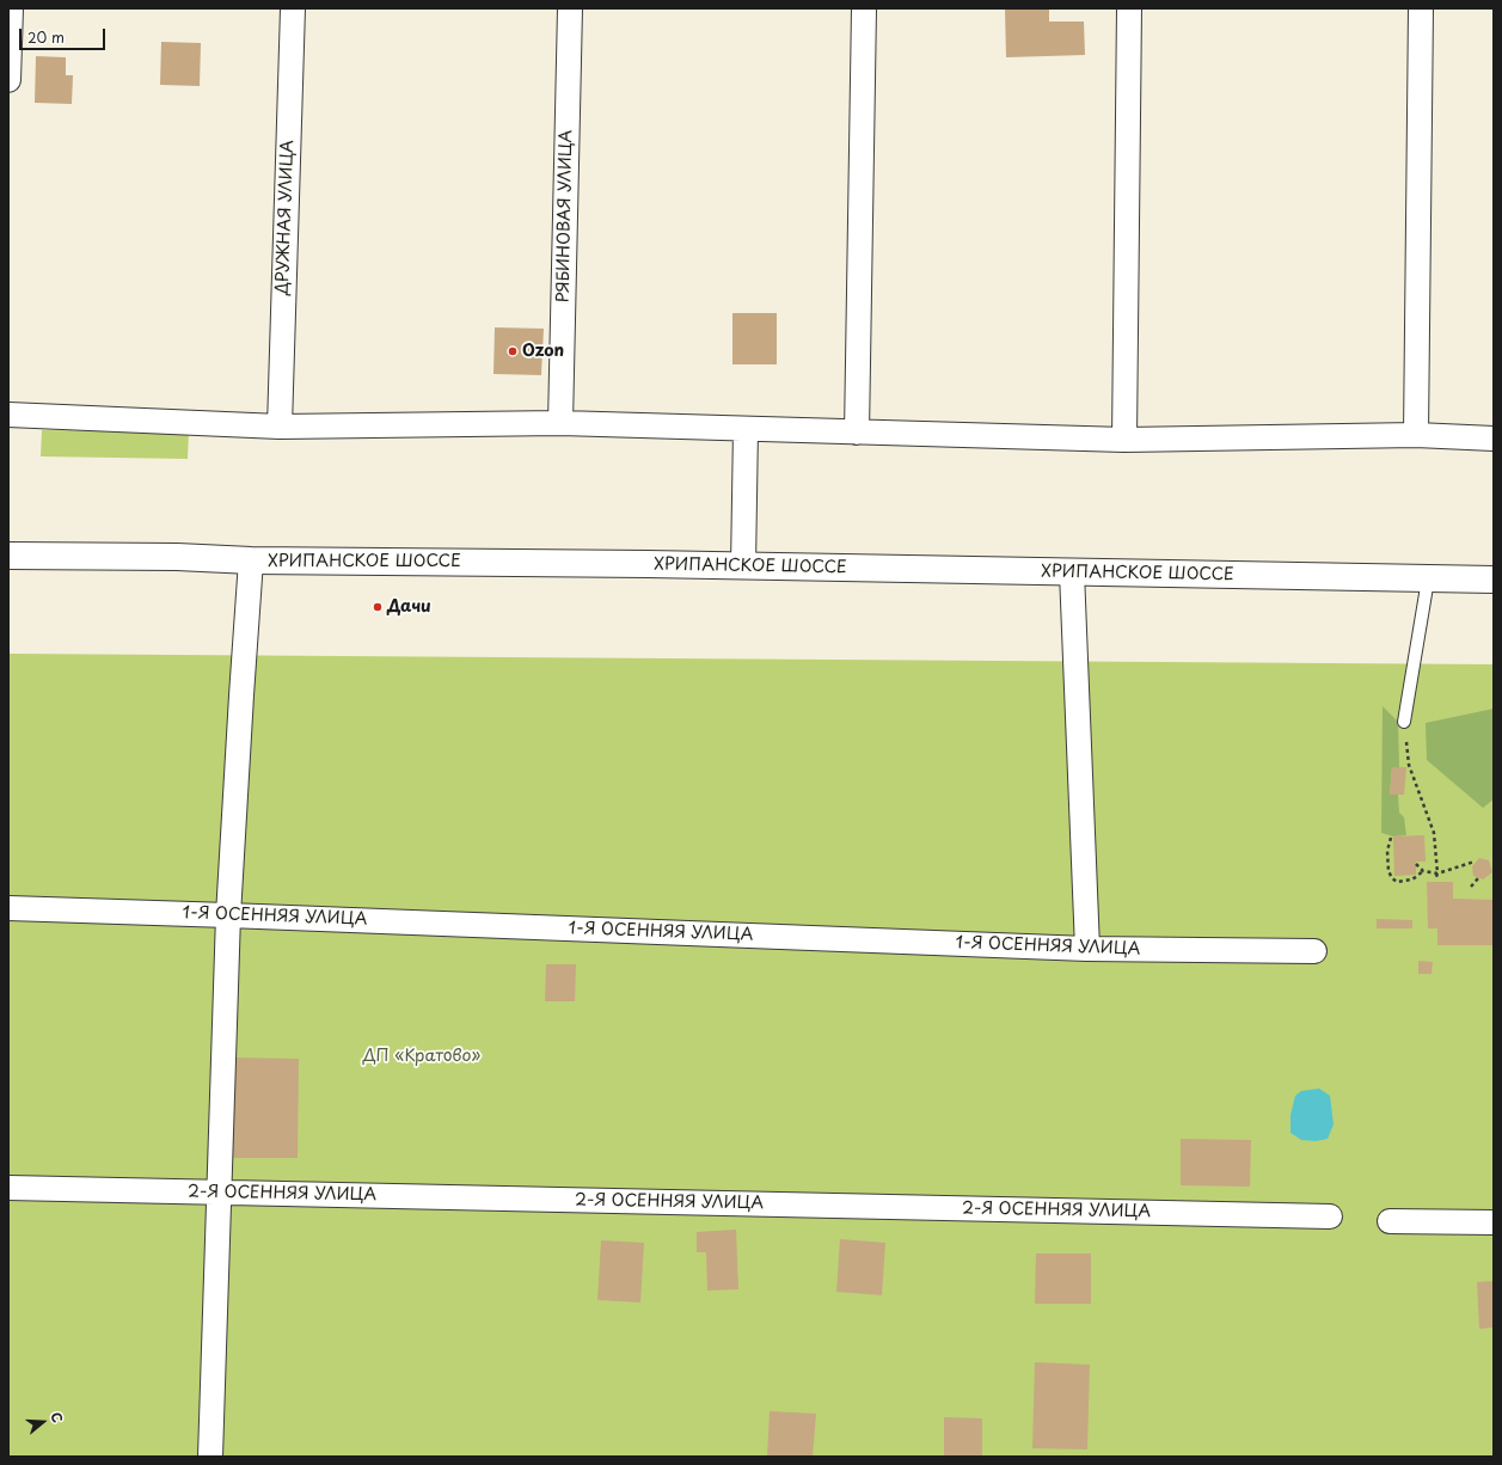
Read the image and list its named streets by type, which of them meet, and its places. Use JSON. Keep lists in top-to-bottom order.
{
  "streets": {
    "main road": ["ХРИПАНСКОЕ ШОССЕ"],
    "street": [
      "РЯБИНОВАЯ УЛИЦА",
      "ДРУЖНАЯ УЛИЦА",
      "1-Я ОСЕННЯЯ УЛИЦА",
      "2-Я ОСЕННЯЯ УЛИЦА"
    ]
  },
  "parks": ["ДП «Кратово»"],
  "places": ["Ozon", "Дачи"],
  "scale_bar": "20 m",
  "north": "right"
}
